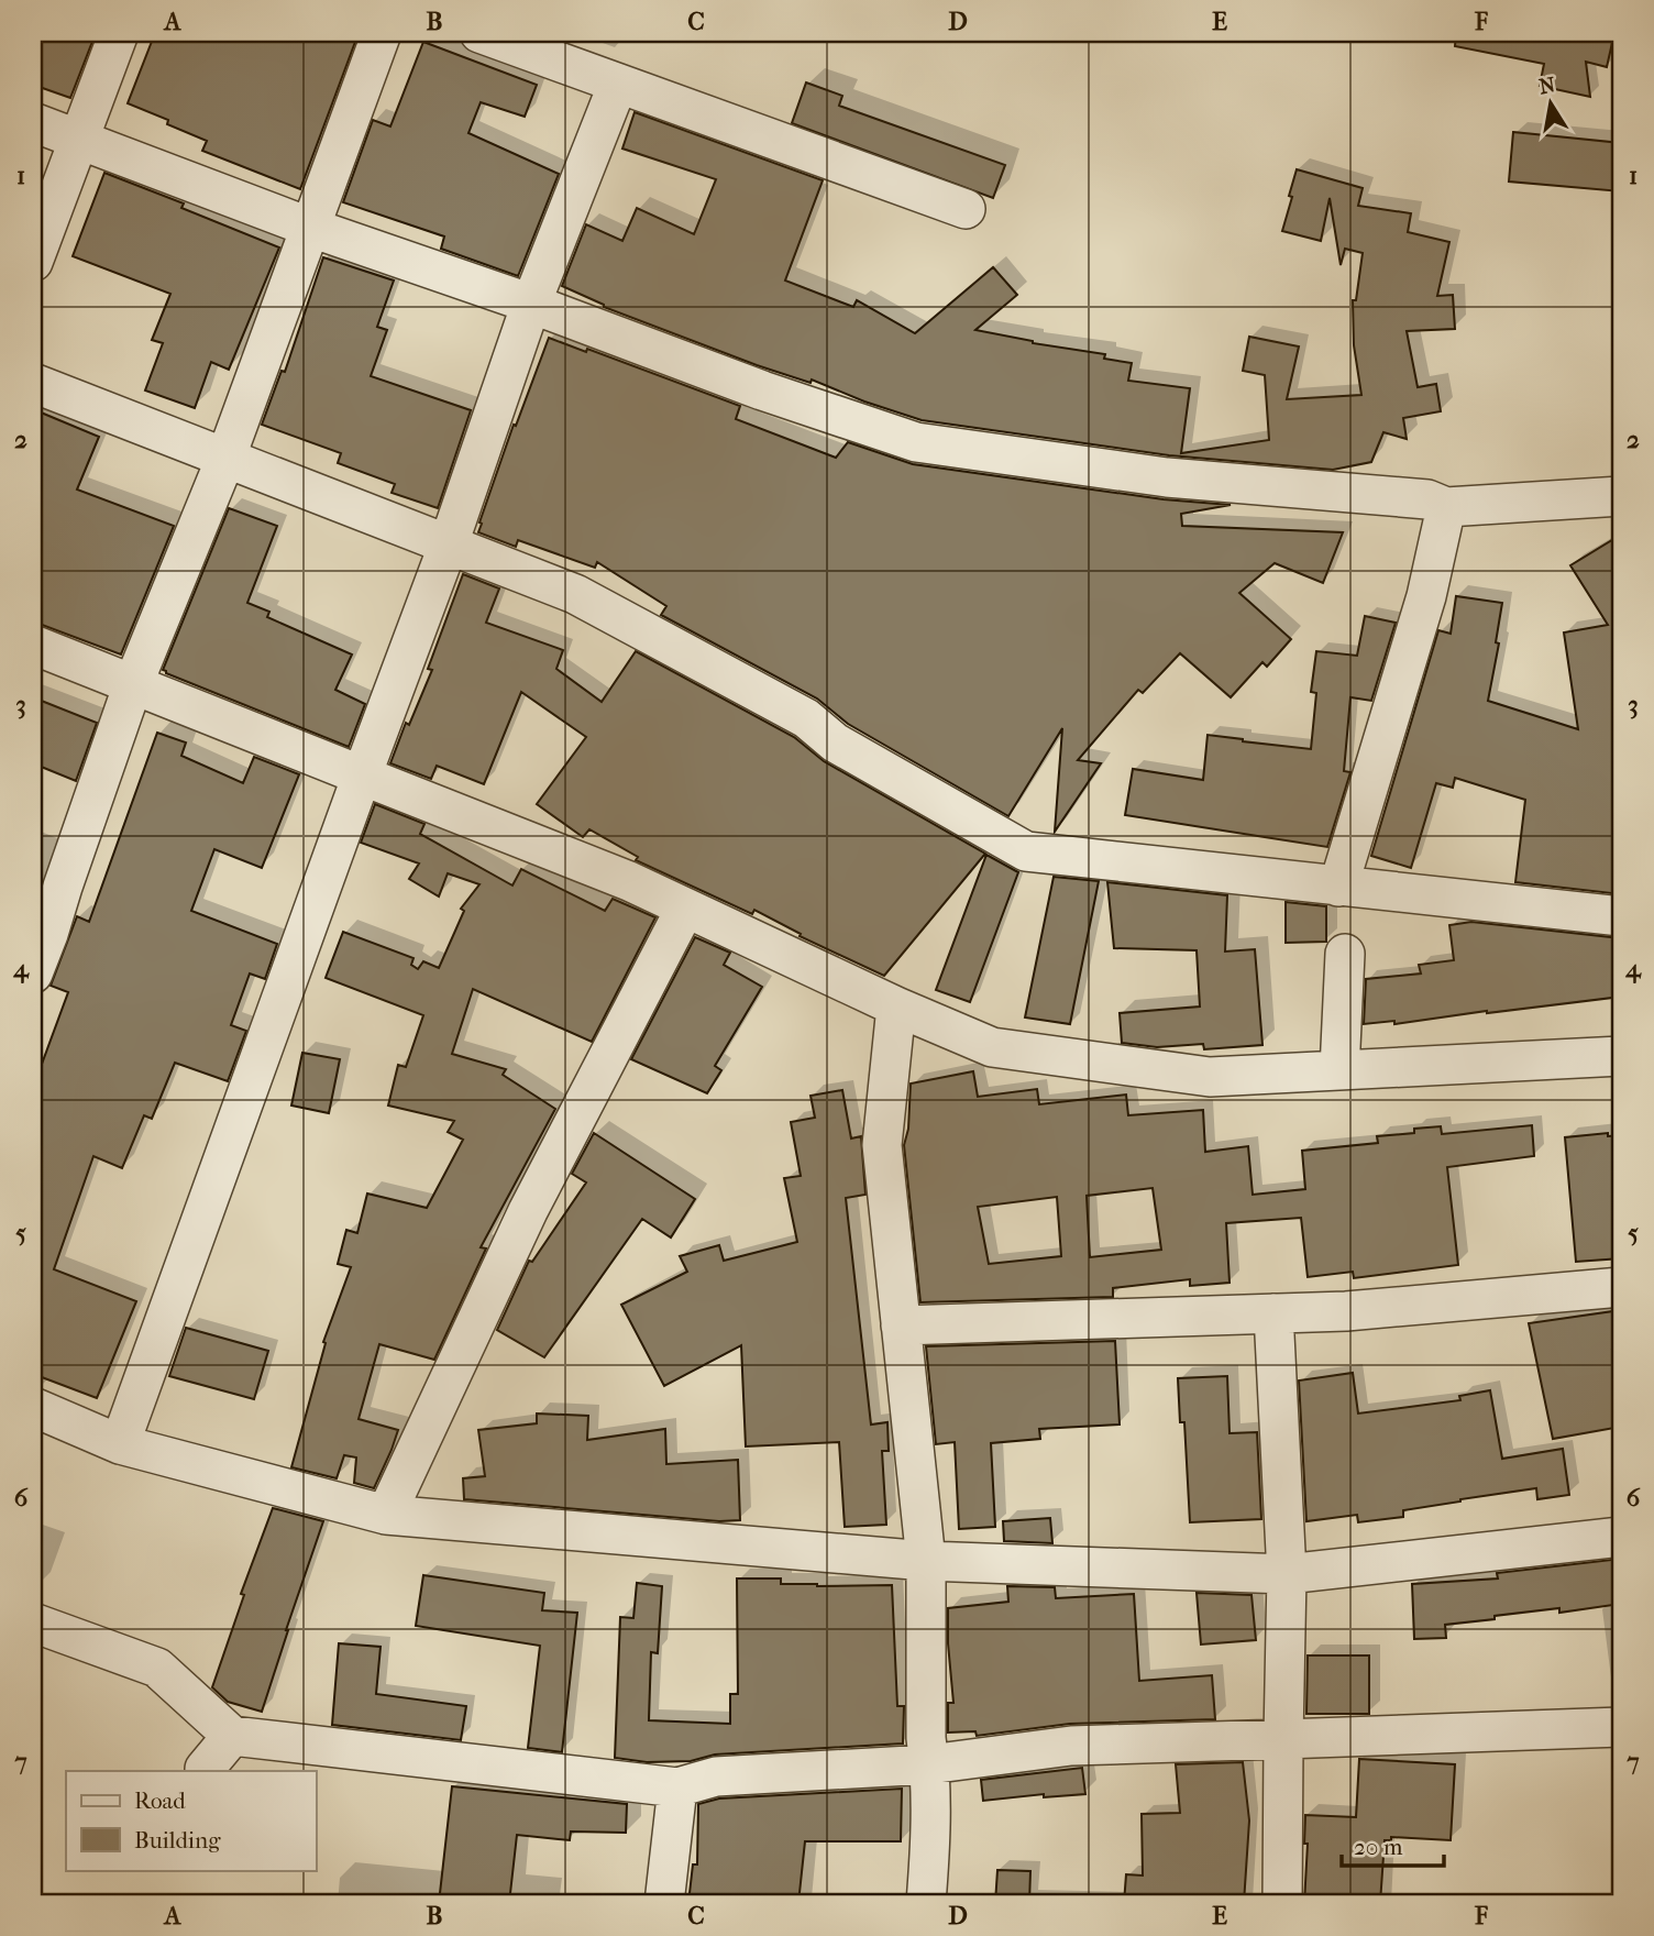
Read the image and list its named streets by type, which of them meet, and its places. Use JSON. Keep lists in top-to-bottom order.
{
  "legend": ["Road", "Building"],
  "scale_bar": "20 m",
  "north": "top",
  "grid": {
    "columns": [
      "A",
      "B",
      "C",
      "D",
      "E",
      "F"
    ],
    "rows": [
      "1",
      "2",
      "3",
      "4",
      "5",
      "6",
      "7"
    ]
  }
}
